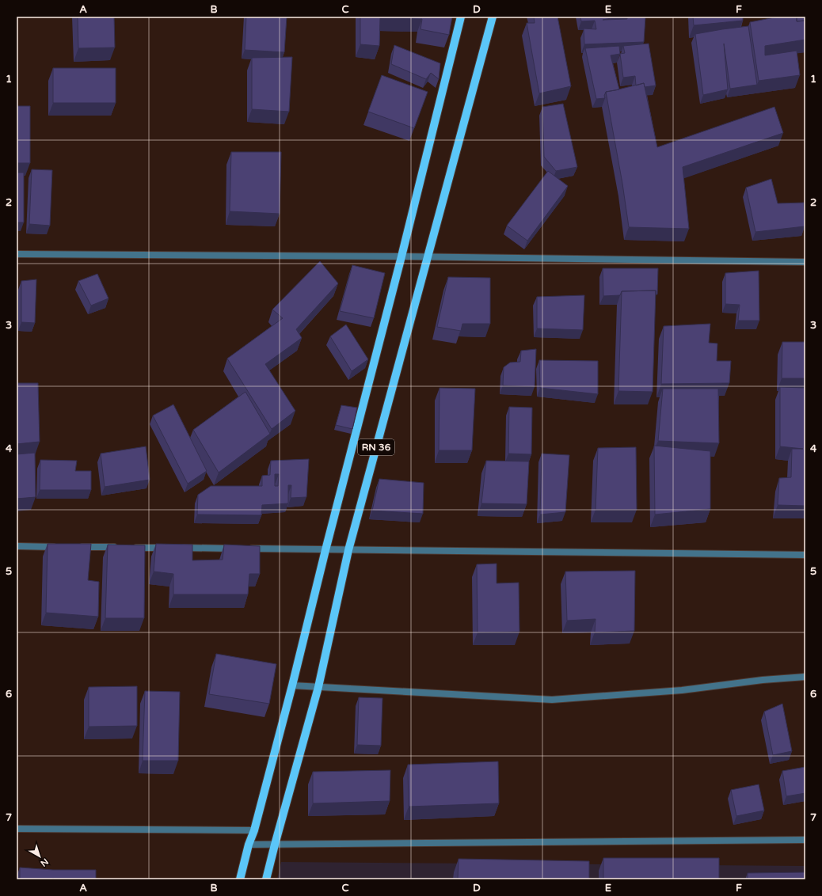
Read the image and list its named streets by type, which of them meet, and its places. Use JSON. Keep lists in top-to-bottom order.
{
  "streets": {
    "main road": ["RN 36"]
  },
  "north": "bottom right",
  "grid": {
    "columns": [
      "A",
      "B",
      "C",
      "D",
      "E",
      "F"
    ],
    "rows": [
      "1",
      "2",
      "3",
      "4",
      "5",
      "6",
      "7"
    ]
  }
}
